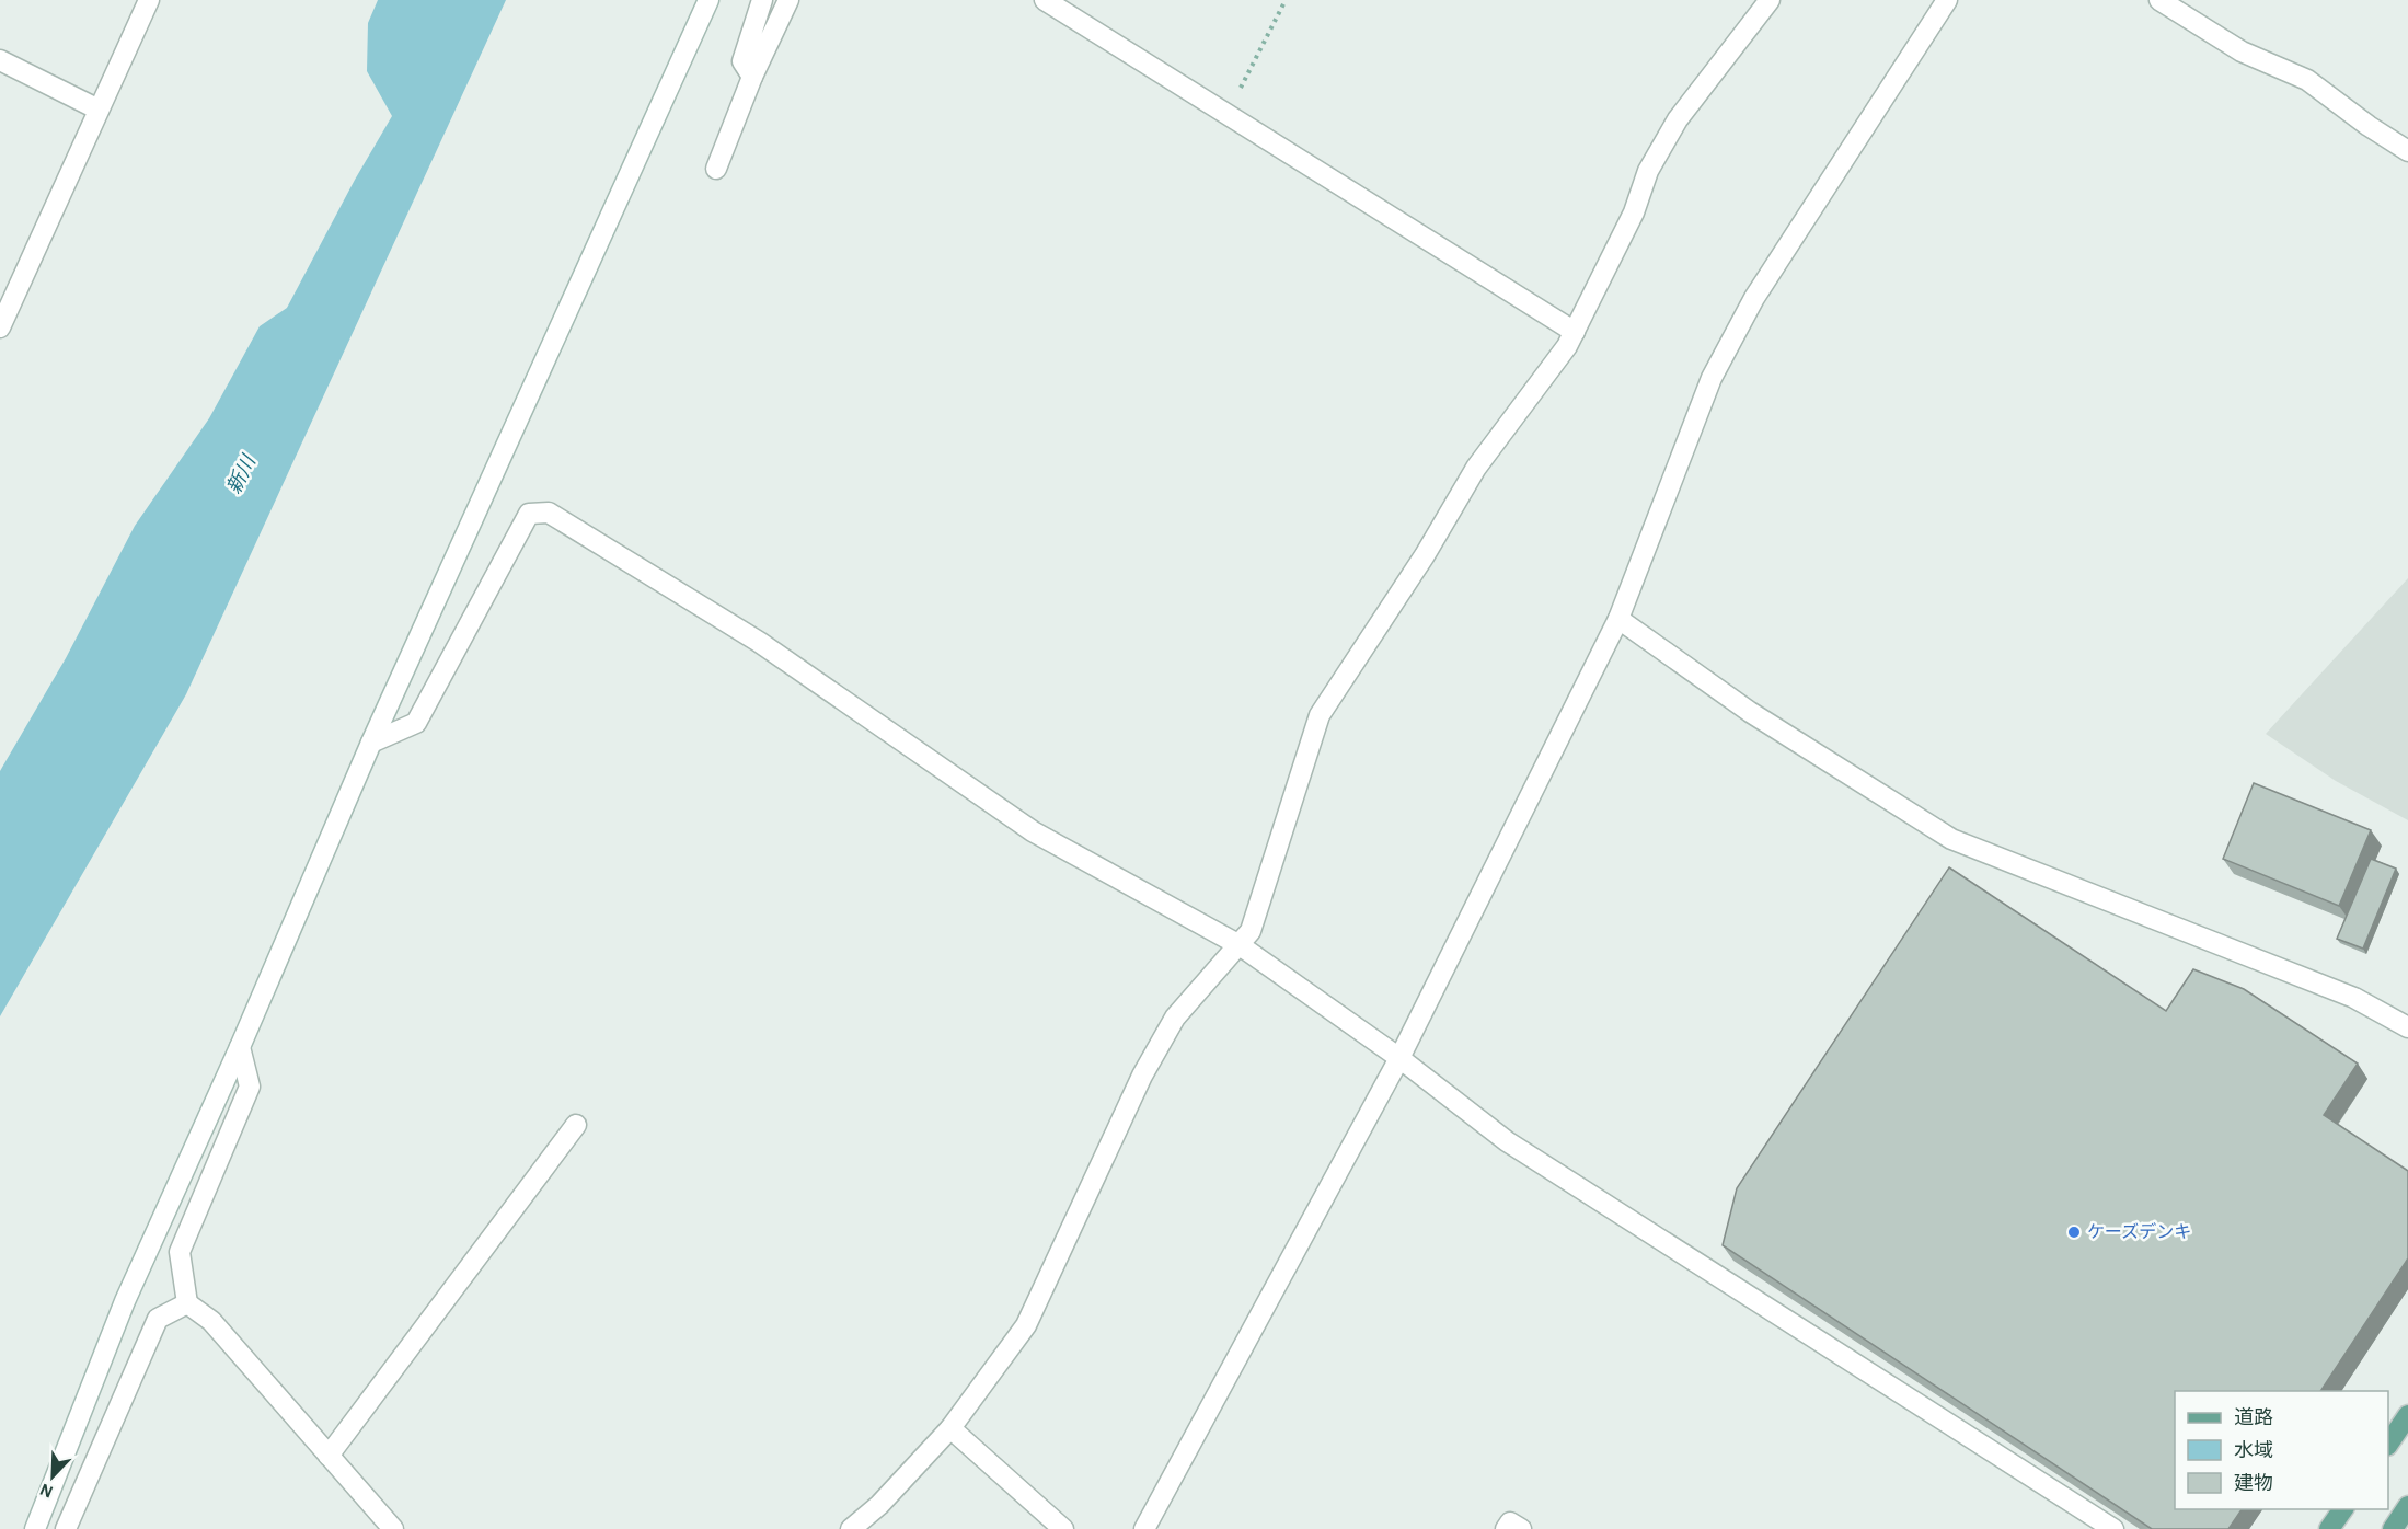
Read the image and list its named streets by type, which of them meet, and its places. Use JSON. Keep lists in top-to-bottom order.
{
  "water": ["新川"],
  "places": ["ケーズデンキ"],
  "legend": ["道路", "水域", "建物"],
  "north": "bottom left"
}
